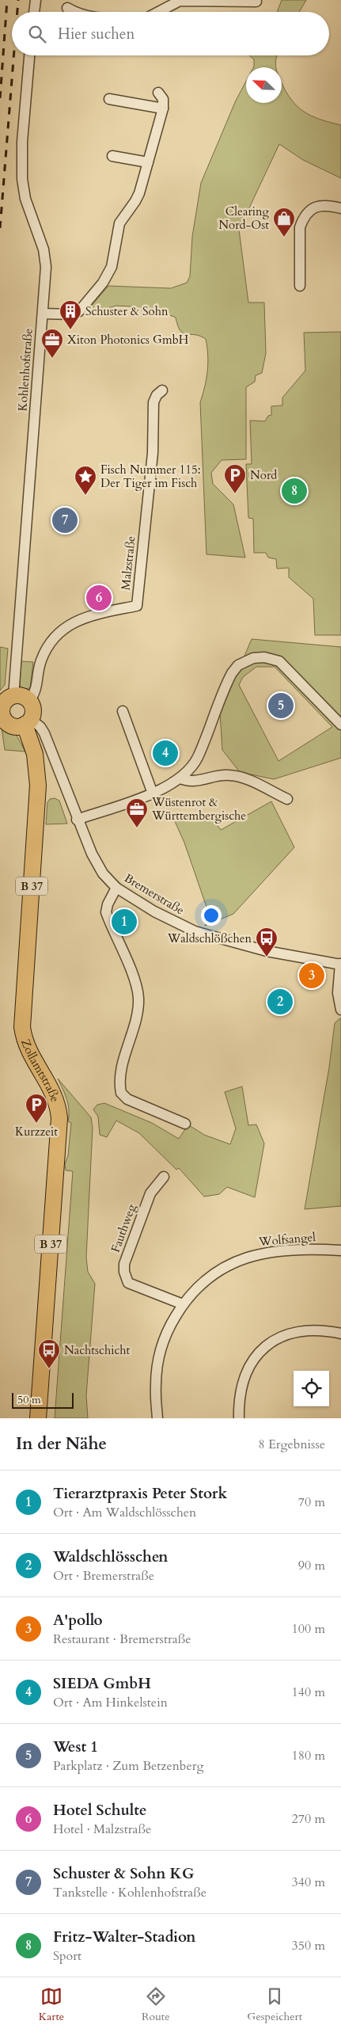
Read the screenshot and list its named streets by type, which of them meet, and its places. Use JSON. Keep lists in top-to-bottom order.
{
  "streets": {
    "main road": ["B 37", "Zollamtstraße"],
    "street": [
      "Kohlenhofstraße",
      "Malzstraße",
      "Bremerstraße",
      "Fauthweg",
      "Wolfsangel"
    ]
  },
  "crossings": [
    ["Kohlenhofstraße", "Malzstraße"],
    ["Kohlenhofstraße", "Bremerstraße"],
    ["Kohlenhofstraße", "Zollamtstraße"],
    ["Malzstraße", "Bremerstraße"],
    ["Malzstraße", "Zollamtstraße"],
    ["Bremerstraße", "Zollamtstraße"],
    ["Fauthweg", "Wolfsangel"]
  ],
  "places": {
    "shop": ["Clearing Nord-Ost"],
    "building": ["Schuster & Sohn"],
    "office": ["Xiton Photonics GmbH", "Wüstenrot & Württembergische"],
    "parking": ["Nord", "Kurzzeit"],
    "place": ["Fisch Nummer 115: Der Tiger im Fisch"],
    "bus stop": ["Waldschlößchen", "Nachtschicht"]
  },
  "scale_bar": "50 m",
  "north": "top left",
  "page": {
    "search": "Hier suchen",
    "pins": [
      "8",
      "7",
      "6",
      "5",
      "4",
      "1",
      "3",
      "2"
    ],
    "scale": "50 m",
    "heading": ["In der Nähe", "8 Ergebnisse"],
    "list": [
      {
        "mark": "1",
        "name": "Tierarztpraxis Peter Stork",
        "note": "Ort · Am Waldschlösschen",
        "value": "70 m"
      },
      {
        "mark": "2",
        "name": "Waldschlösschen",
        "note": "Ort · Bremerstraße",
        "value": "90 m"
      },
      {
        "mark": "3",
        "name": "A'pollo",
        "note": "Restaurant · Bremerstraße",
        "value": "100 m"
      },
      {
        "mark": "4",
        "name": "SIEDA GmbH",
        "note": "Ort · Am Hinkelstein",
        "value": "140 m"
      },
      {
        "mark": "5",
        "name": "West 1",
        "note": "Parkplatz · Zum Betzenberg",
        "value": "180 m"
      },
      {
        "mark": "6",
        "name": "Hotel Schulte",
        "note": "Hotel · Malzstraße",
        "value": "270 m"
      },
      {
        "mark": "7",
        "name": "Schuster & Sohn KG",
        "note": "Tankstelle · Kohlenhofstraße",
        "value": "340 m"
      },
      {
        "mark": "8",
        "name": "Fritz-Walter-Stadion",
        "note": "Sport",
        "value": "350 m"
      }
    ],
    "nav": ["Karte", "Route", "Gespeichert"]
  }
}
